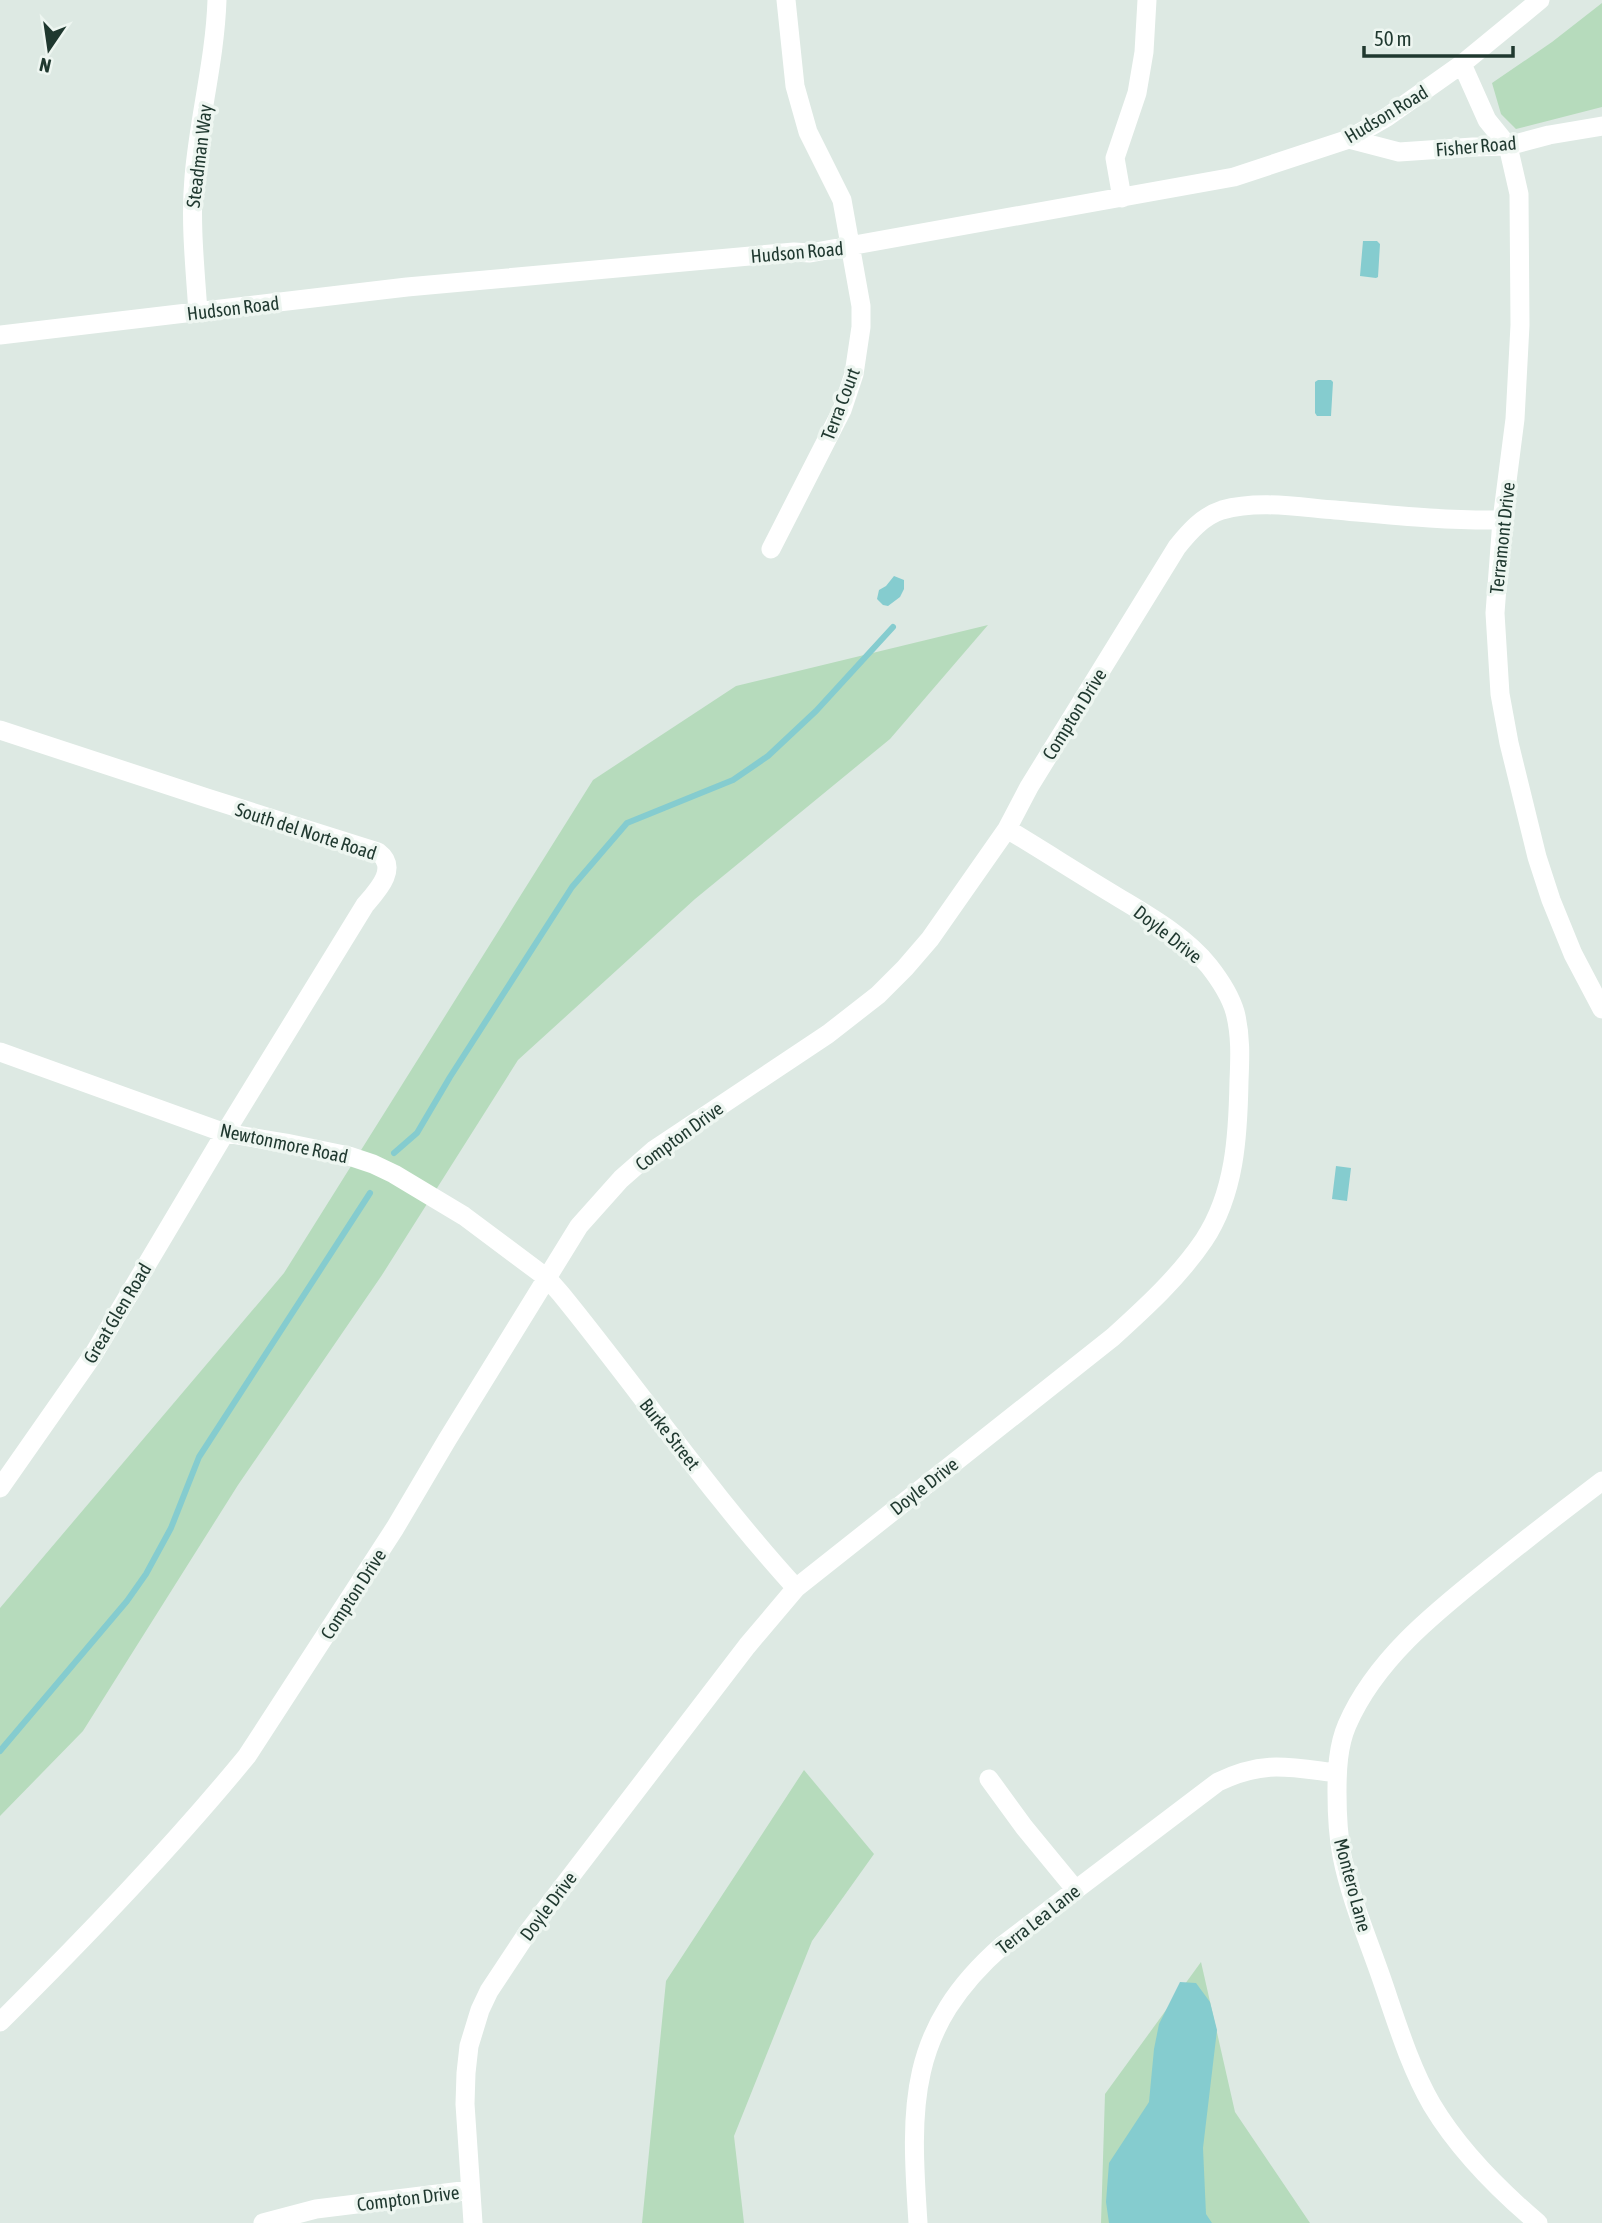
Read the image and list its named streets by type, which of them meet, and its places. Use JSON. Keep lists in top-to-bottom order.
{
  "streets": {
    "street": [
      "Hudson Road",
      "Fisher Road",
      "Steadman Way",
      "Terra Court",
      "Terramont Drive",
      "Compton Drive",
      "South del Norte Road",
      "Doyle Drive",
      "Newtonmore Road",
      "Great Glen Road",
      "Burke Street",
      "Montero Lane",
      "Terra Lea Lane"
    ]
  },
  "crossings": [
    ["Hudson Road", "Fisher Road"],
    ["Hudson Road", "Steadman Way"],
    ["Hudson Road", "Terra Court"],
    ["Hudson Road", "Terramont Drive"],
    ["Fisher Road", "Terramont Drive"],
    ["Terramont Drive", "Compton Drive"],
    ["Compton Drive", "Doyle Drive"],
    ["Compton Drive", "Newtonmore Road"],
    ["Compton Drive", "Burke Street"],
    ["South del Norte Road", "Newtonmore Road"],
    ["South del Norte Road", "Great Glen Road"],
    ["Doyle Drive", "Burke Street"],
    ["Newtonmore Road", "Great Glen Road"],
    ["Newtonmore Road", "Burke Street"],
    ["Montero Lane", "Terra Lea Lane"]
  ],
  "scale_bar": "50 m",
  "north": "bottom"
}
